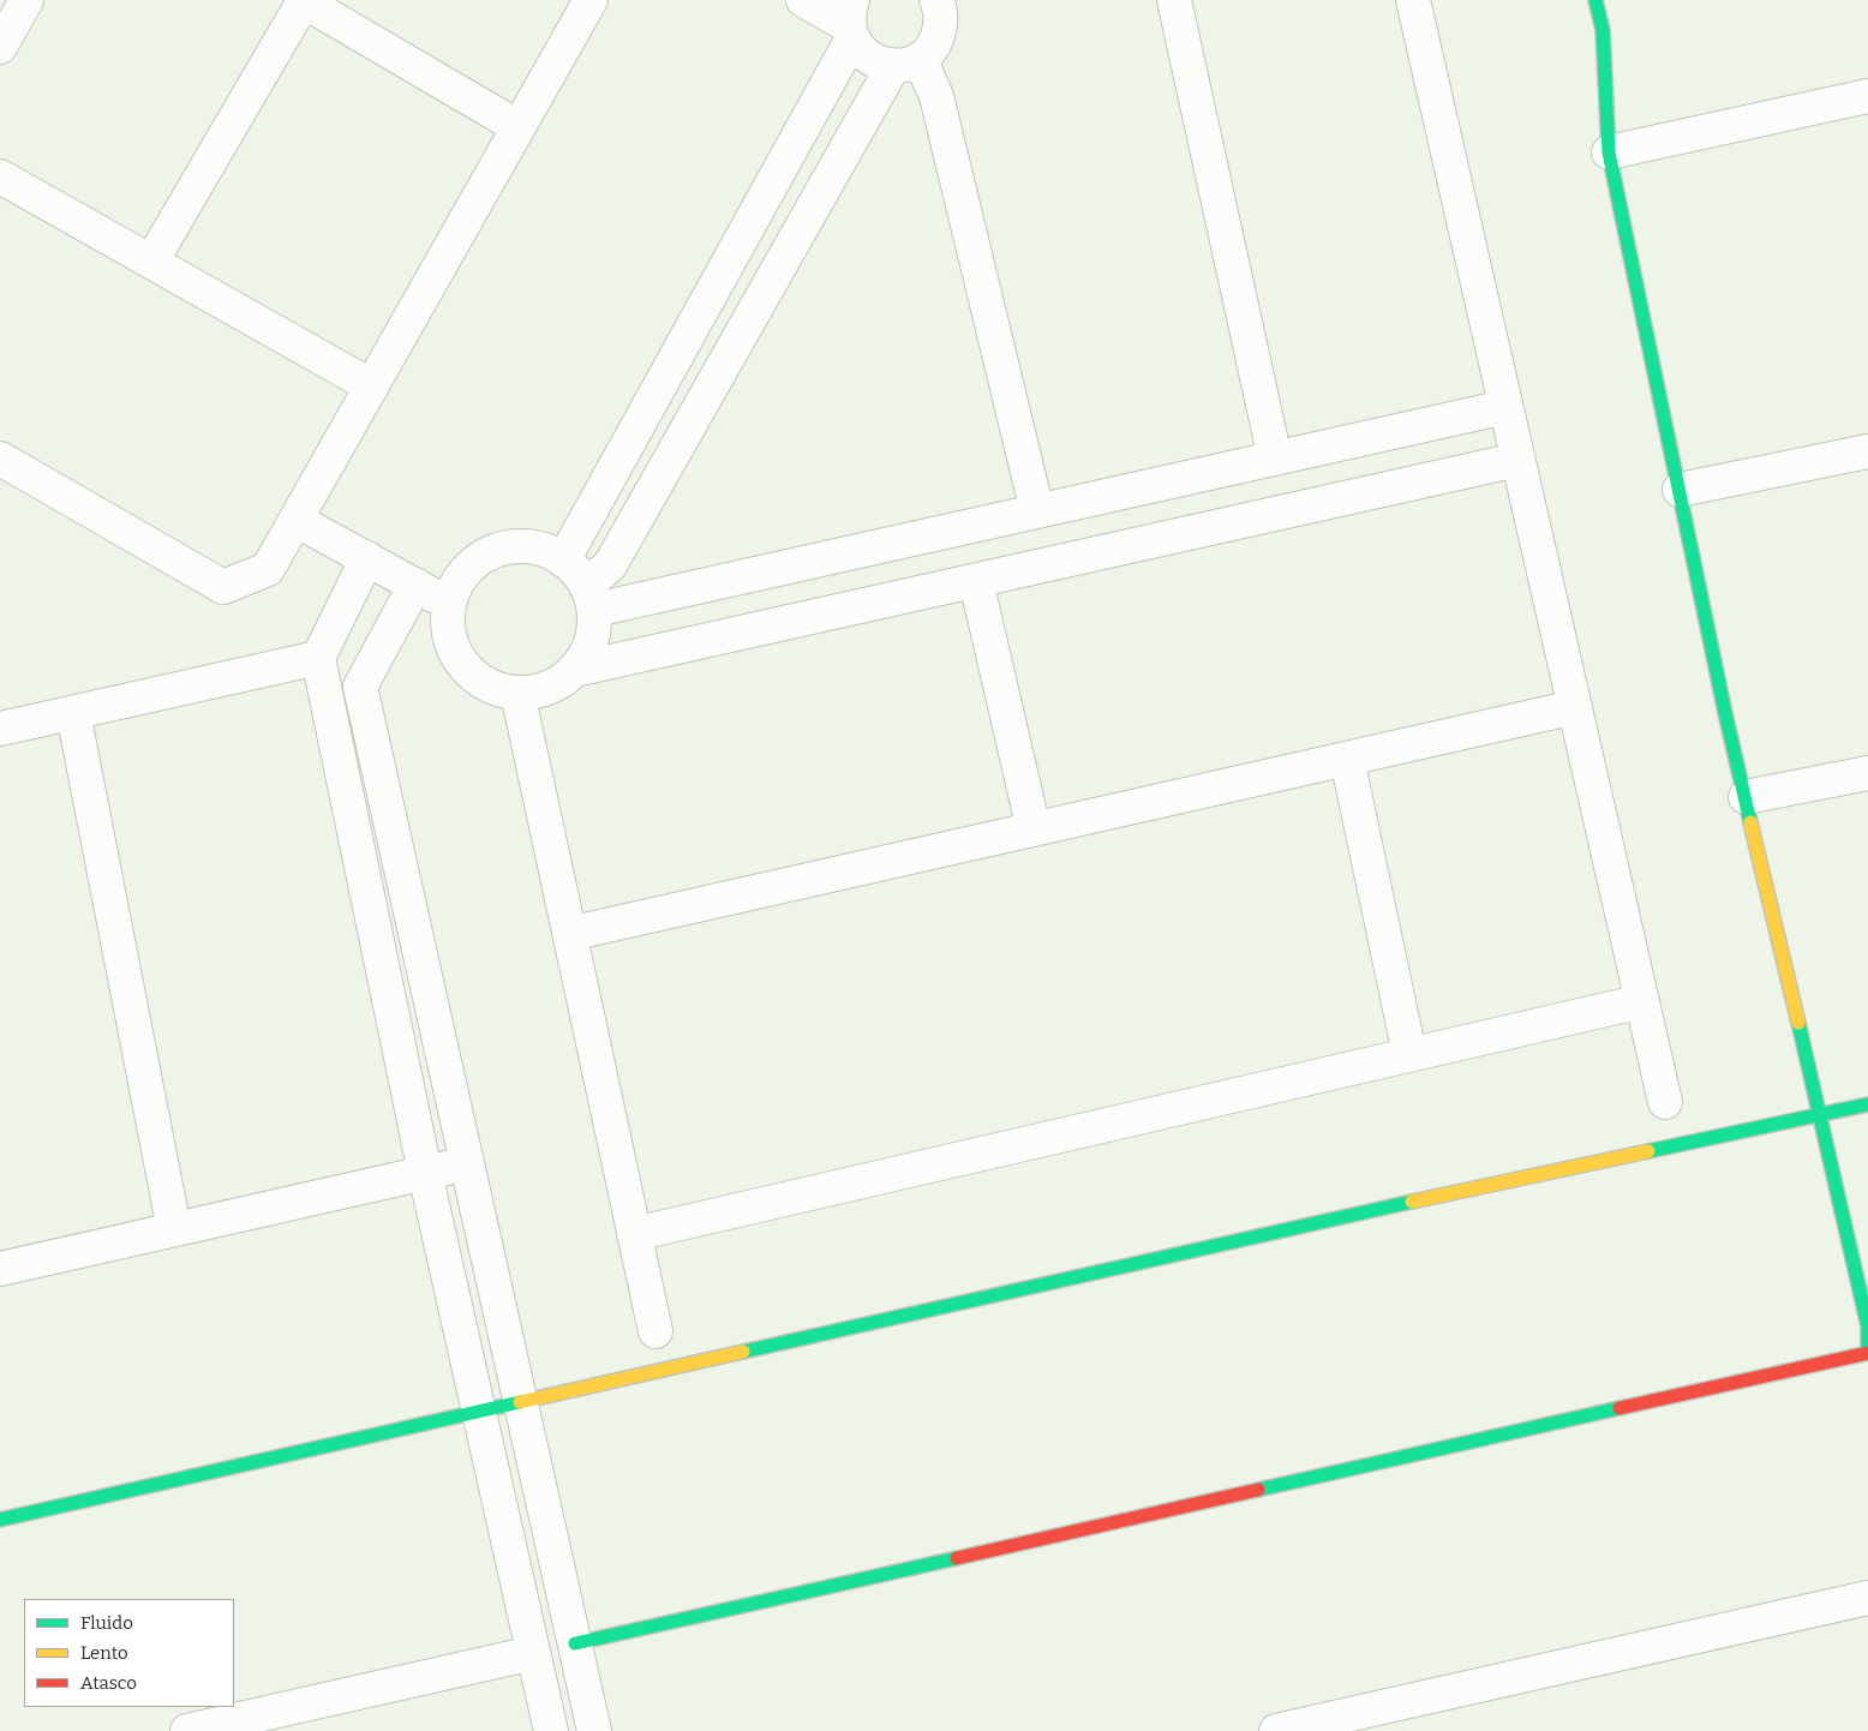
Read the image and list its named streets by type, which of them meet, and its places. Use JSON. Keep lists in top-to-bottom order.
{
  "legend": ["Fluido", "Lento", "Atasco"]
}
